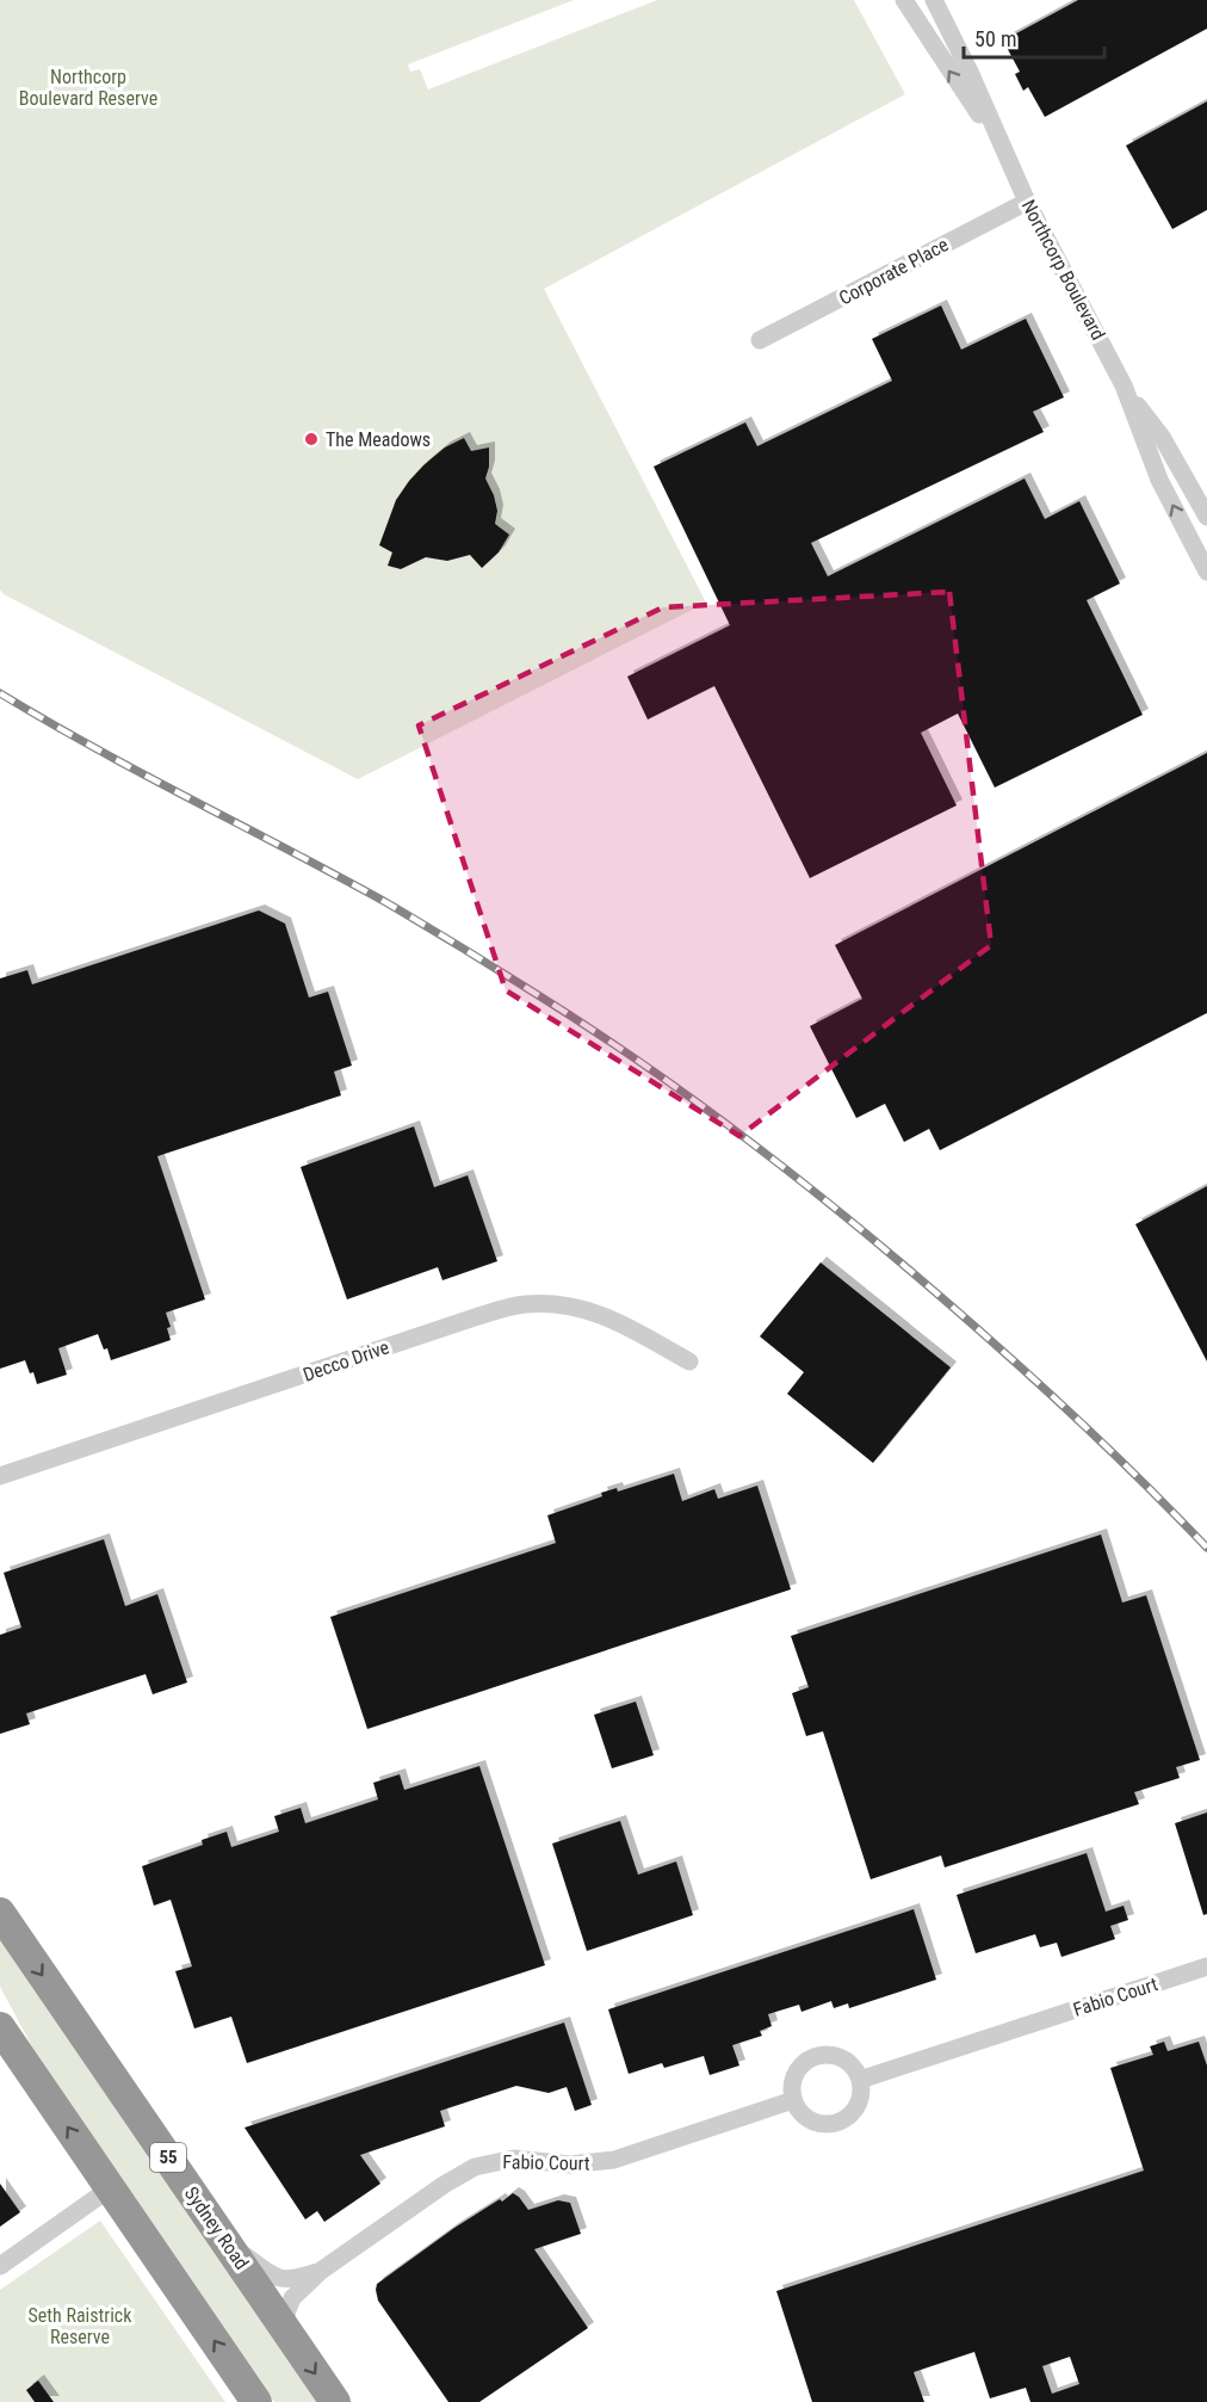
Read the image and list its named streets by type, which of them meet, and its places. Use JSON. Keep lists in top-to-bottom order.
{
  "streets": {
    "highway": ["55", "Sydney Road"],
    "street": [
      "Northcorp Boulevard",
      "Corporate Place",
      "Decco Drive",
      "Fabio Court"
    ]
  },
  "crossings": [
    ["Northcorp Boulevard", "Corporate Place"],
    ["Fabio Court", "Sydney Road"]
  ],
  "parks": ["Northcorp Boulevard Reserve", "Seth Raistrick Reserve"],
  "places": ["The Meadows"],
  "scale_bar": "50 m"
}
